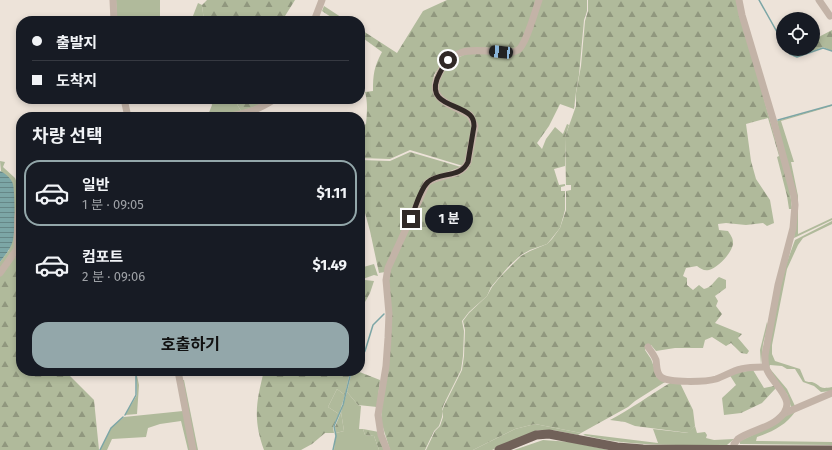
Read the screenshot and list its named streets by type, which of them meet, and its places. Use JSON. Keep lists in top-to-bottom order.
{
  "page": {
    "banner": ["출발지", "도착지"],
    "heading": "차량 선택",
    "list": [
      {
        "name": "일반",
        "note": "1 분 · 09:05",
        "value": "$1.11"
      },
      {
        "name": "컴포트",
        "note": "2 분 · 09:06",
        "value": "$1.49"
      }
    ],
    "bubble": "1 분",
    "buttons": "호출하기"
  }
}
